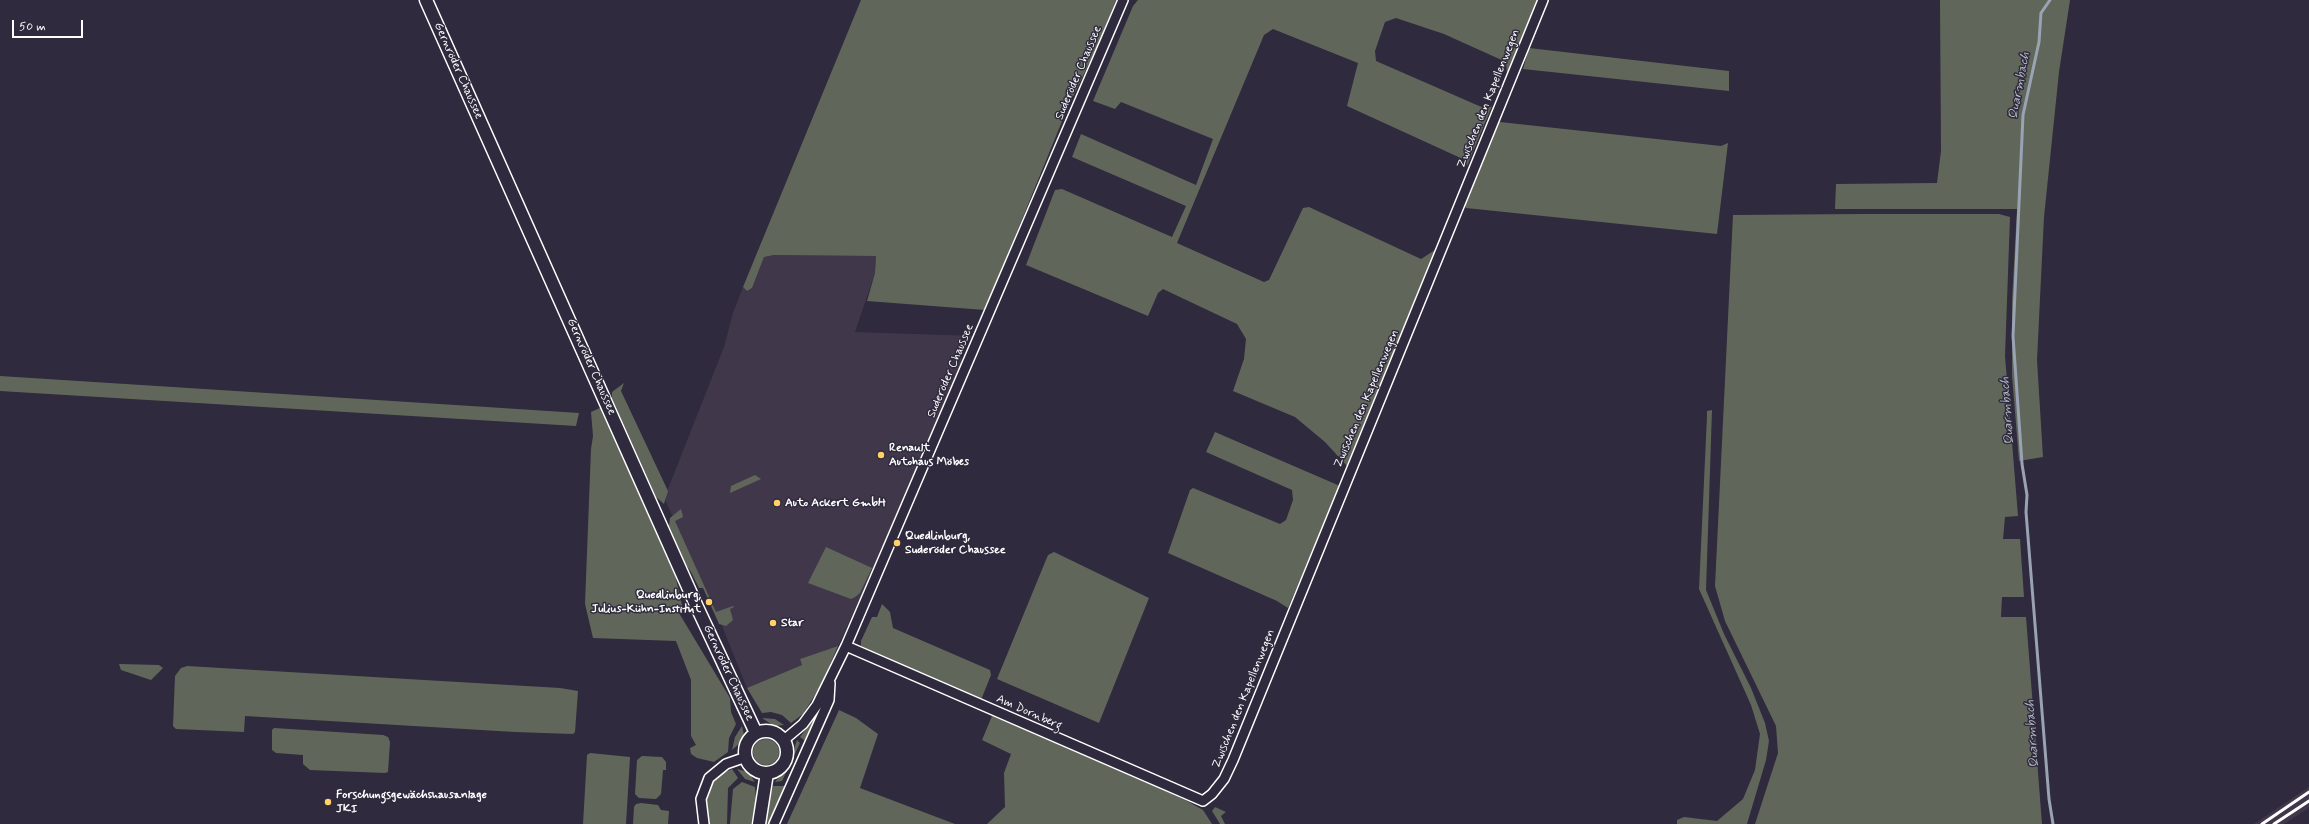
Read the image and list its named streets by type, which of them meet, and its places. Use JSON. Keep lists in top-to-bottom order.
{
  "streets": {
    "main road": ["Gernröder Chaussee"],
    "street": ["Suderöder Chaussee", "Zwischen den Kapellenwegen", "Am Dornberg"]
  },
  "crossings": [
    ["Gernröder Chaussee", "Suderöder Chaussee"],
    ["Suderöder Chaussee", "Am Dornberg"],
    ["Zwischen den Kapellenwegen", "Am Dornberg"]
  ],
  "water": ["Quarmbach"],
  "places": [
    "Renault Autohaus Möbes",
    "Auto Ackert GmbH",
    "Quedlinburg, Suderöder Chaussee",
    "Quedlinburg, Julius-Kühn-Institut",
    "Star",
    "Forschungsgewächshausanlage JKI"
  ],
  "scale_bar": "50 m"
}
